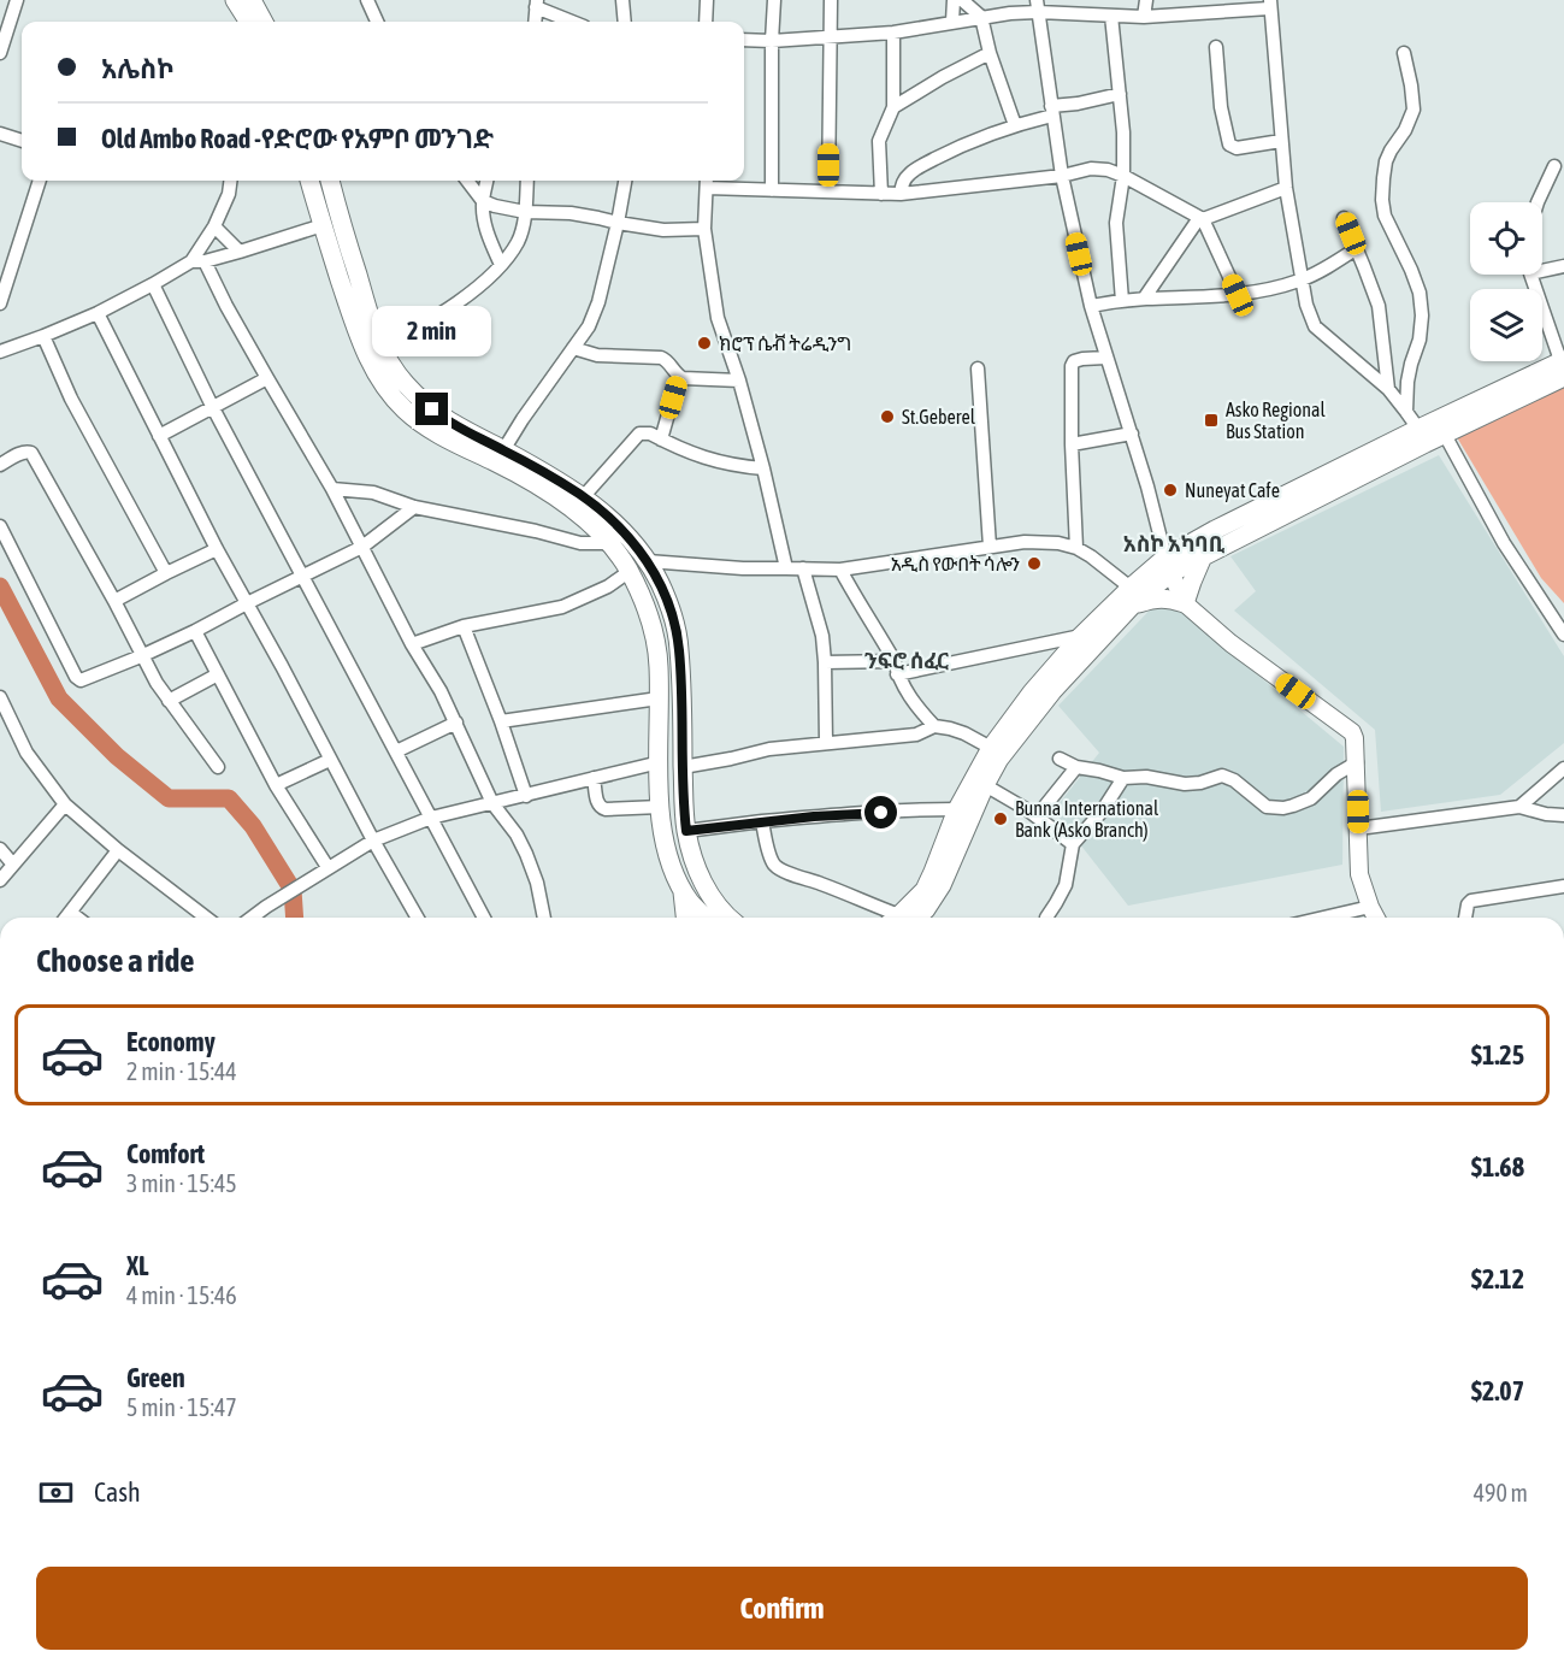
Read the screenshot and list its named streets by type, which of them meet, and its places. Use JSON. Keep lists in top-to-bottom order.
{
  "districts": ["አስኮ አካባቢ", "ንፍሮ ሰፈር"],
  "places": {
    "other": [
      "ክሮፕ ሴቭ ትሬዲንግ",
      "St.Geberel",
      "Nuneyat Cafe",
      "አዲስ የውበት ሳሎን",
      "Bunna International Bank (Asko Branch)"
    ],
    "transit": ["Asko Regional Bus Station"]
  },
  "page": {
    "banner": ["አሌስኮ", "Old Ambo Road -የድሮው የአምቦ መንገድ"],
    "bubble": "2 min",
    "heading": "Choose a ride",
    "list": [
      {
        "name": "Economy",
        "note": "2 min · 15:44",
        "value": "$1.25"
      },
      {
        "name": "Comfort",
        "note": "3 min · 15:45",
        "value": "$1.68"
      },
      {
        "name": "XL",
        "note": "4 min · 15:46",
        "value": "$2.12"
      },
      {
        "name": "Green",
        "note": "5 min · 15:47",
        "value": "$2.07"
      }
    ],
    "pay": ["Cash", "490 m"],
    "buttons": "Confirm"
  }
}
